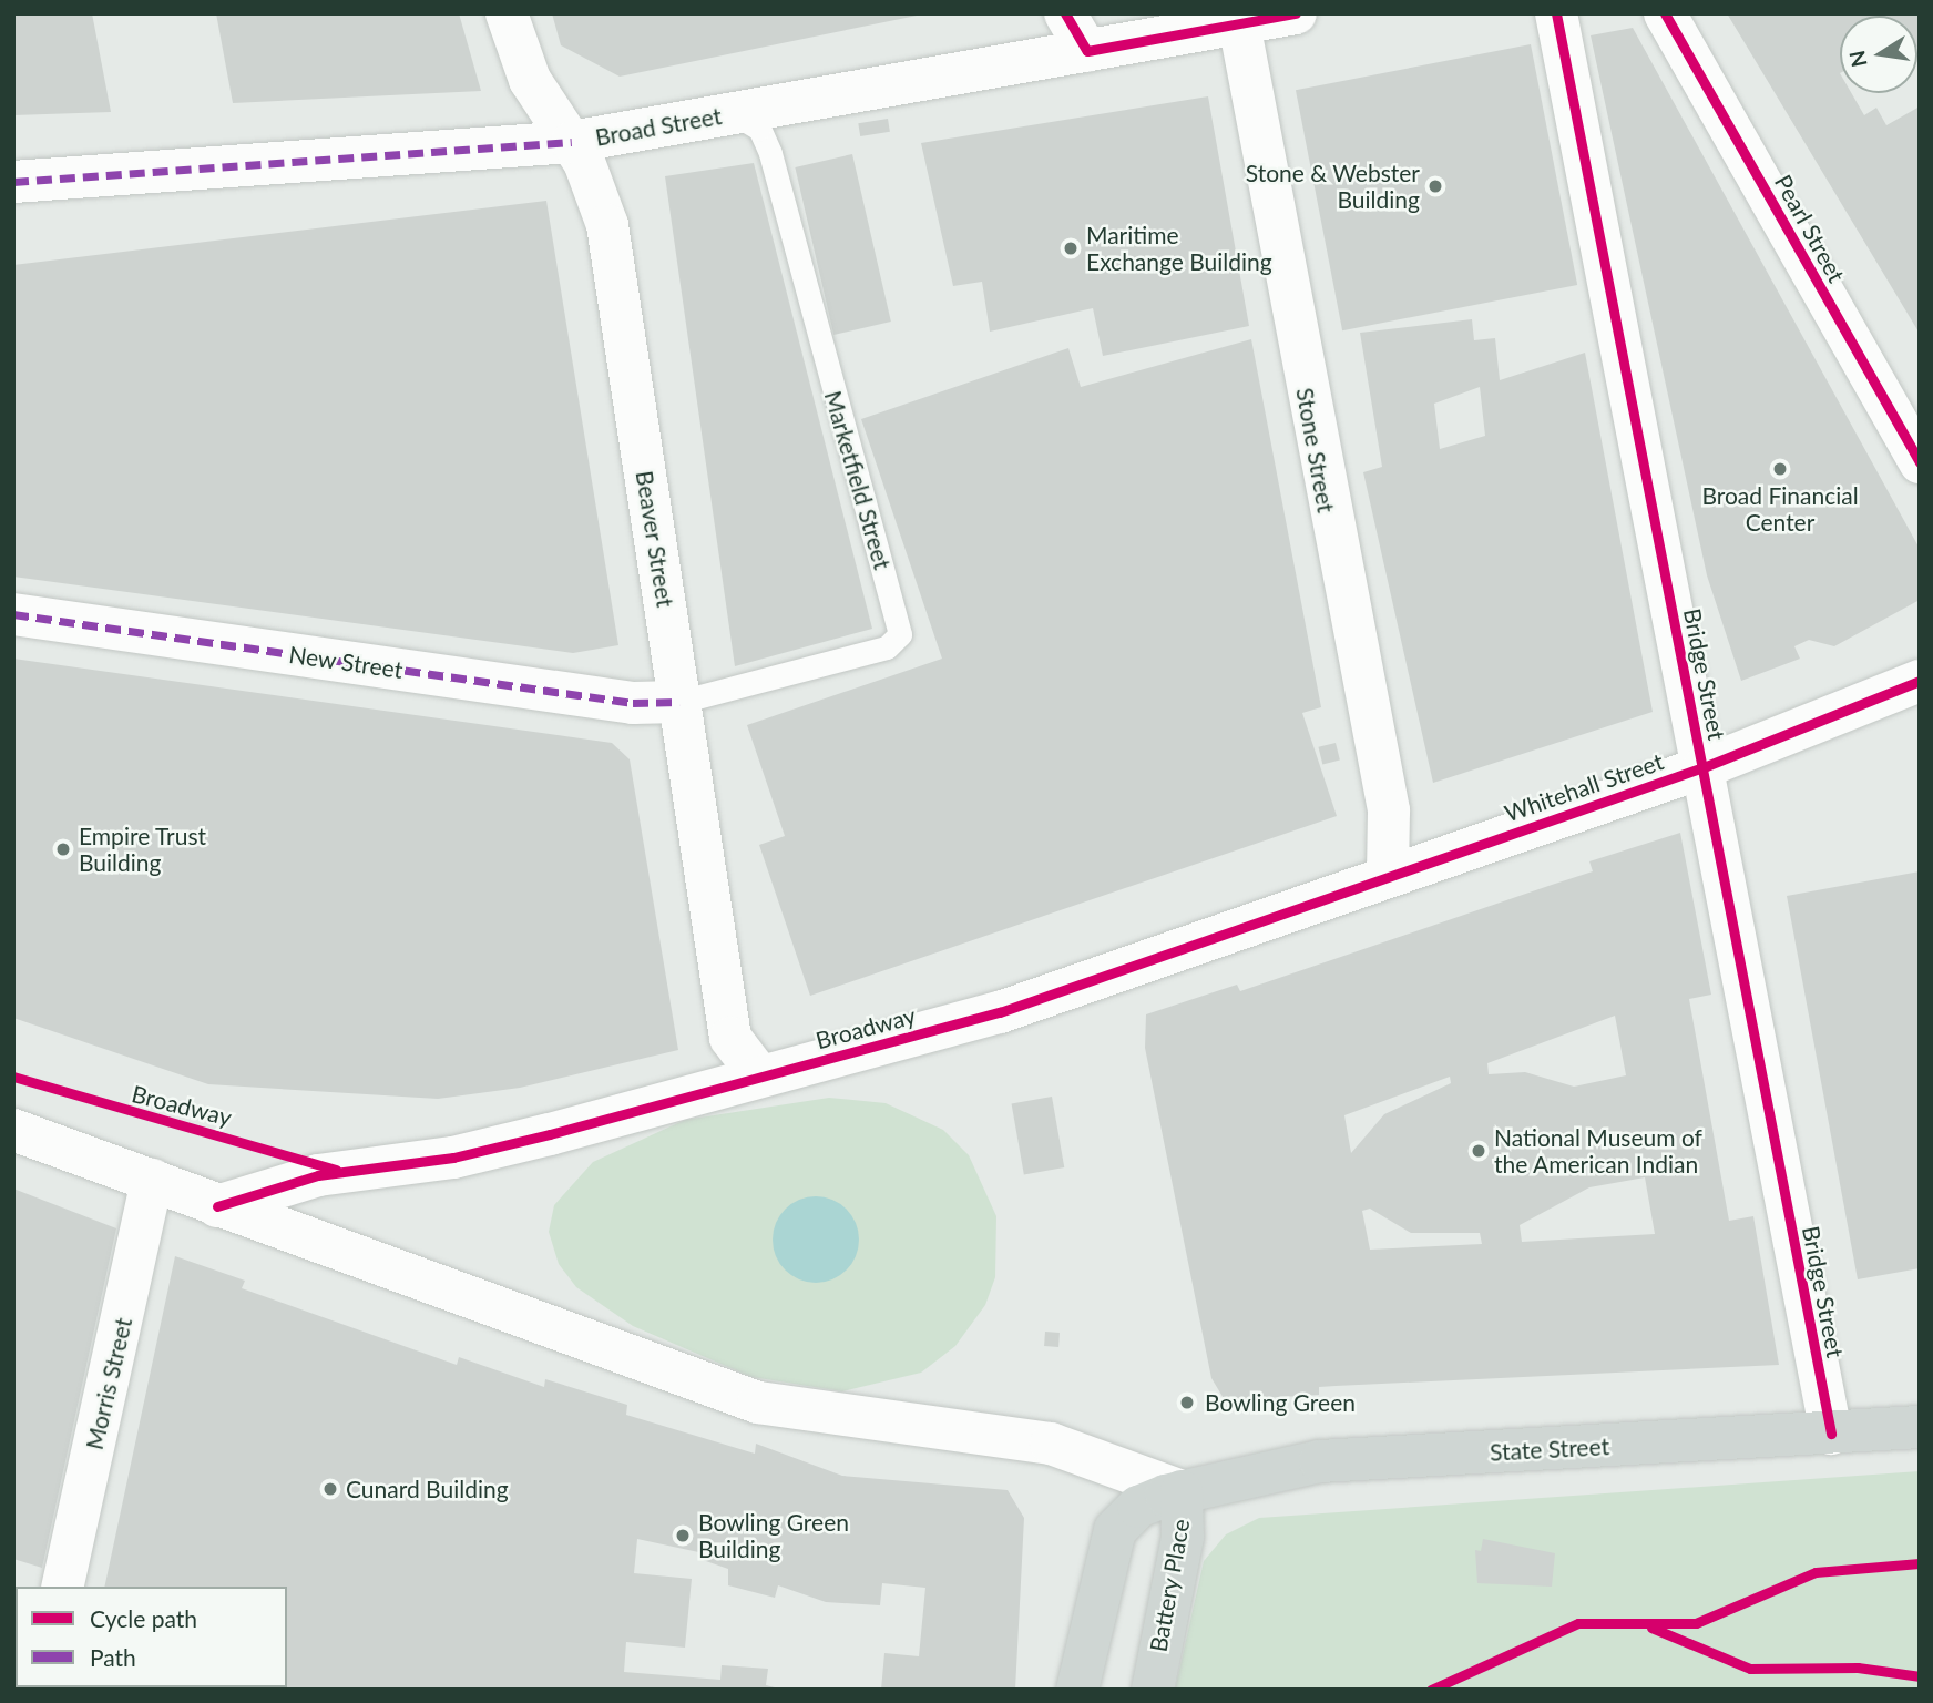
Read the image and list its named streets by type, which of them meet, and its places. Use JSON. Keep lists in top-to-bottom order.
{
  "streets": {
    "main road": ["State Street", "Battery Place"],
    "street": [
      "Broad Street",
      "Pearl Street",
      "Stone Street",
      "Beaver Street",
      "New Street",
      "Bridge Street",
      "Whitehall Street",
      "Broadway",
      "Morris Street"
    ],
    "lane": ["Marketfield Street"]
  },
  "crossings": [
    ["Broad Street", "Stone Street"],
    ["Broad Street", "Marketfield Street"],
    ["Broad Street", "Beaver Street"],
    ["Stone Street", "Whitehall Street"],
    ["Stone Street", "Broadway"],
    ["Marketfield Street", "Beaver Street"],
    ["Marketfield Street", "New Street"],
    ["Beaver Street", "New Street"],
    ["Beaver Street", "Broadway"],
    ["Bridge Street", "Whitehall Street"],
    ["Bridge Street", "State Street"],
    ["Whitehall Street", "Broadway"],
    ["State Street", "Battery Place"]
  ],
  "places": [
    "Stone & Webster Building",
    "Maritime Exchange Building",
    "Broad Financial Center",
    "Empire Trust Building",
    "National Museum of the American Indian",
    "Bowling Green",
    "Cunard Building",
    "Bowling Green Building"
  ],
  "legend": ["Cycle path", "Path"],
  "north": "left"
}
